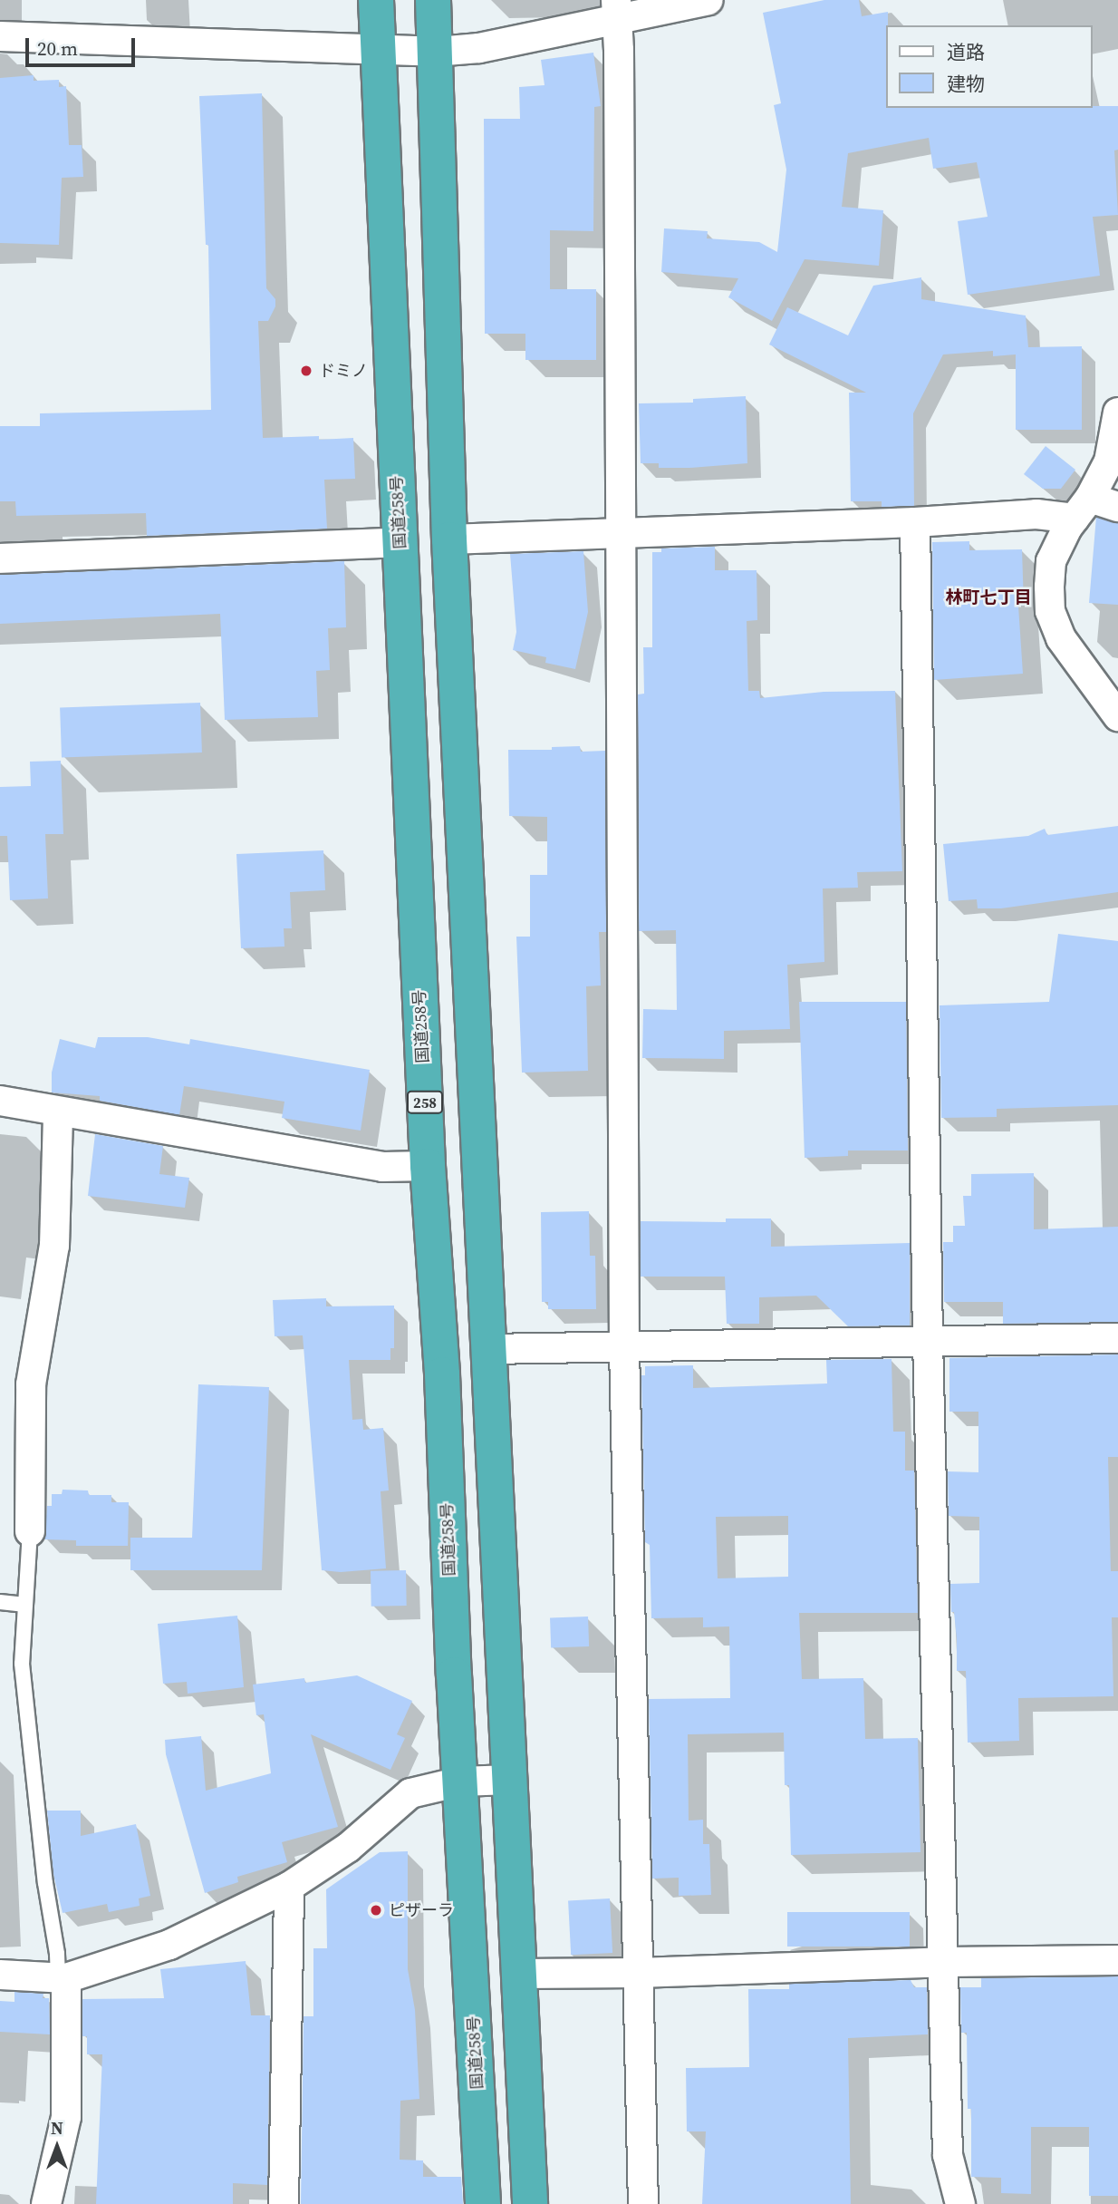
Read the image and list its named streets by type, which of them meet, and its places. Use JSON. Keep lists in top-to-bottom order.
{
  "streets": {
    "highway": ["国道258号", "258"]
  },
  "districts": ["林町七丁目"],
  "places": ["ドミノ", "ピザーラ"],
  "legend": ["道路", "建物"],
  "scale_bar": "20 m",
  "north": "top"
}
